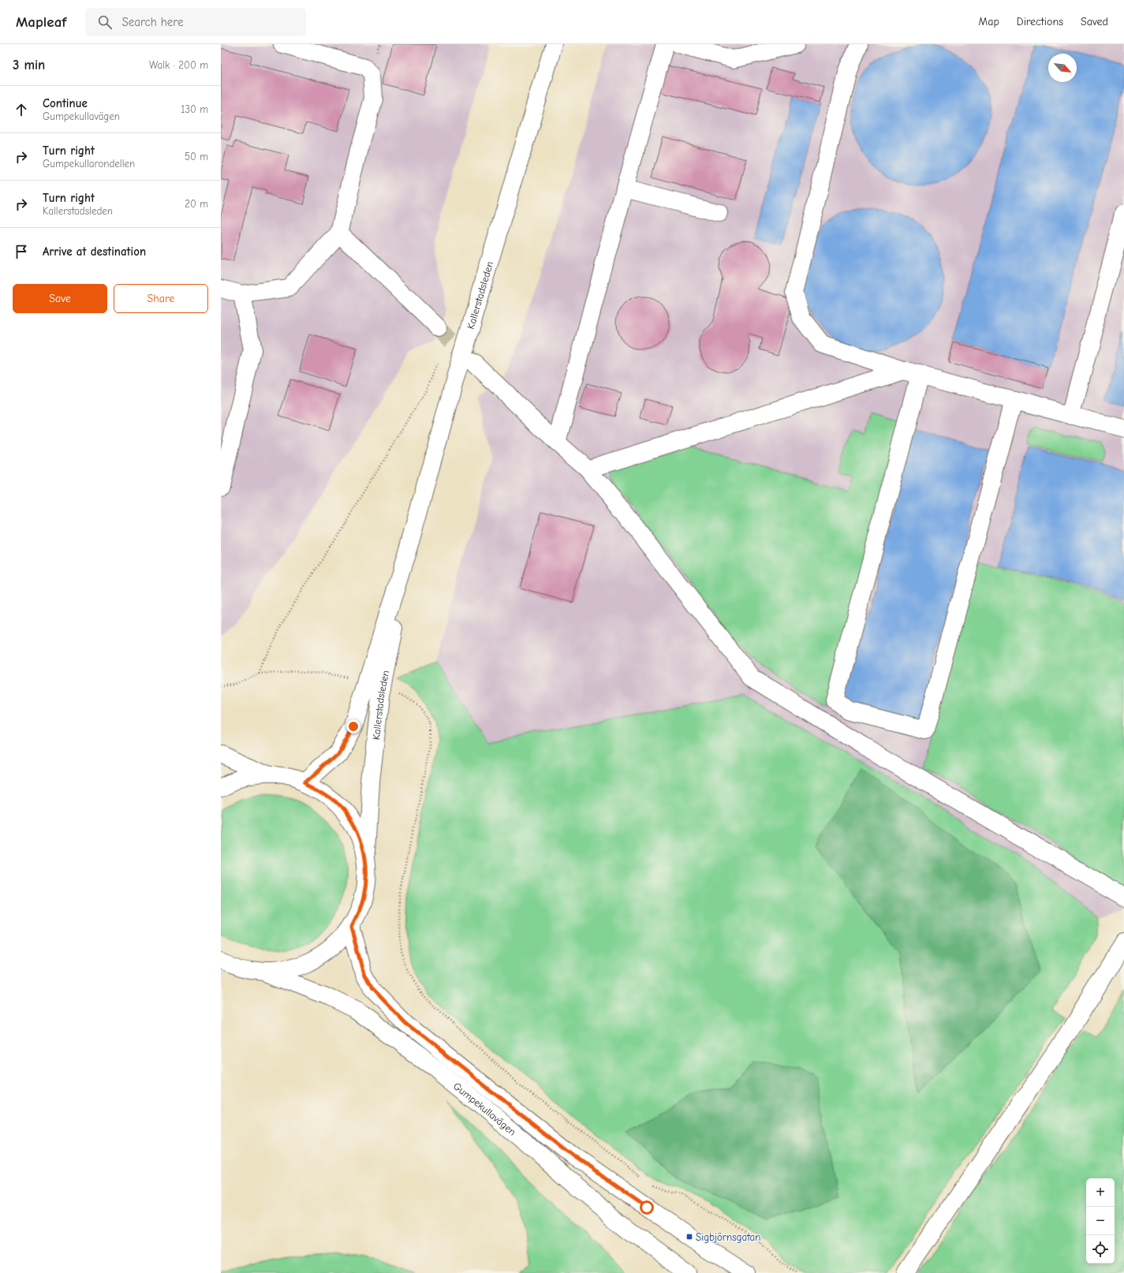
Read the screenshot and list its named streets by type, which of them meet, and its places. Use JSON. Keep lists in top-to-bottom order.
{
  "streets": {
    "main road": ["Kallerstadsleden", "Gumpekullavägen"]
  },
  "places": {
    "transit": ["Sigbjörnsgatan"]
  },
  "north": "bottom right",
  "page": {
    "header": "Mapleaf",
    "search": "Search here",
    "nav": ["Map", "Directions", "Saved"],
    "heading": ["3 min", "Walk · 200 m"],
    "list": [
      ["Continue", "Gumpekullavägen", "130 m"],
      ["Turn right", "Gumpekullarondellen", "50 m"],
      ["Turn right", "Kallerstadsleden", "20 m"],
      "Arrive at destination"
    ],
    "buttons": ["Save", "Share"],
    "map_buttons": ["+", "−"]
  }
}
